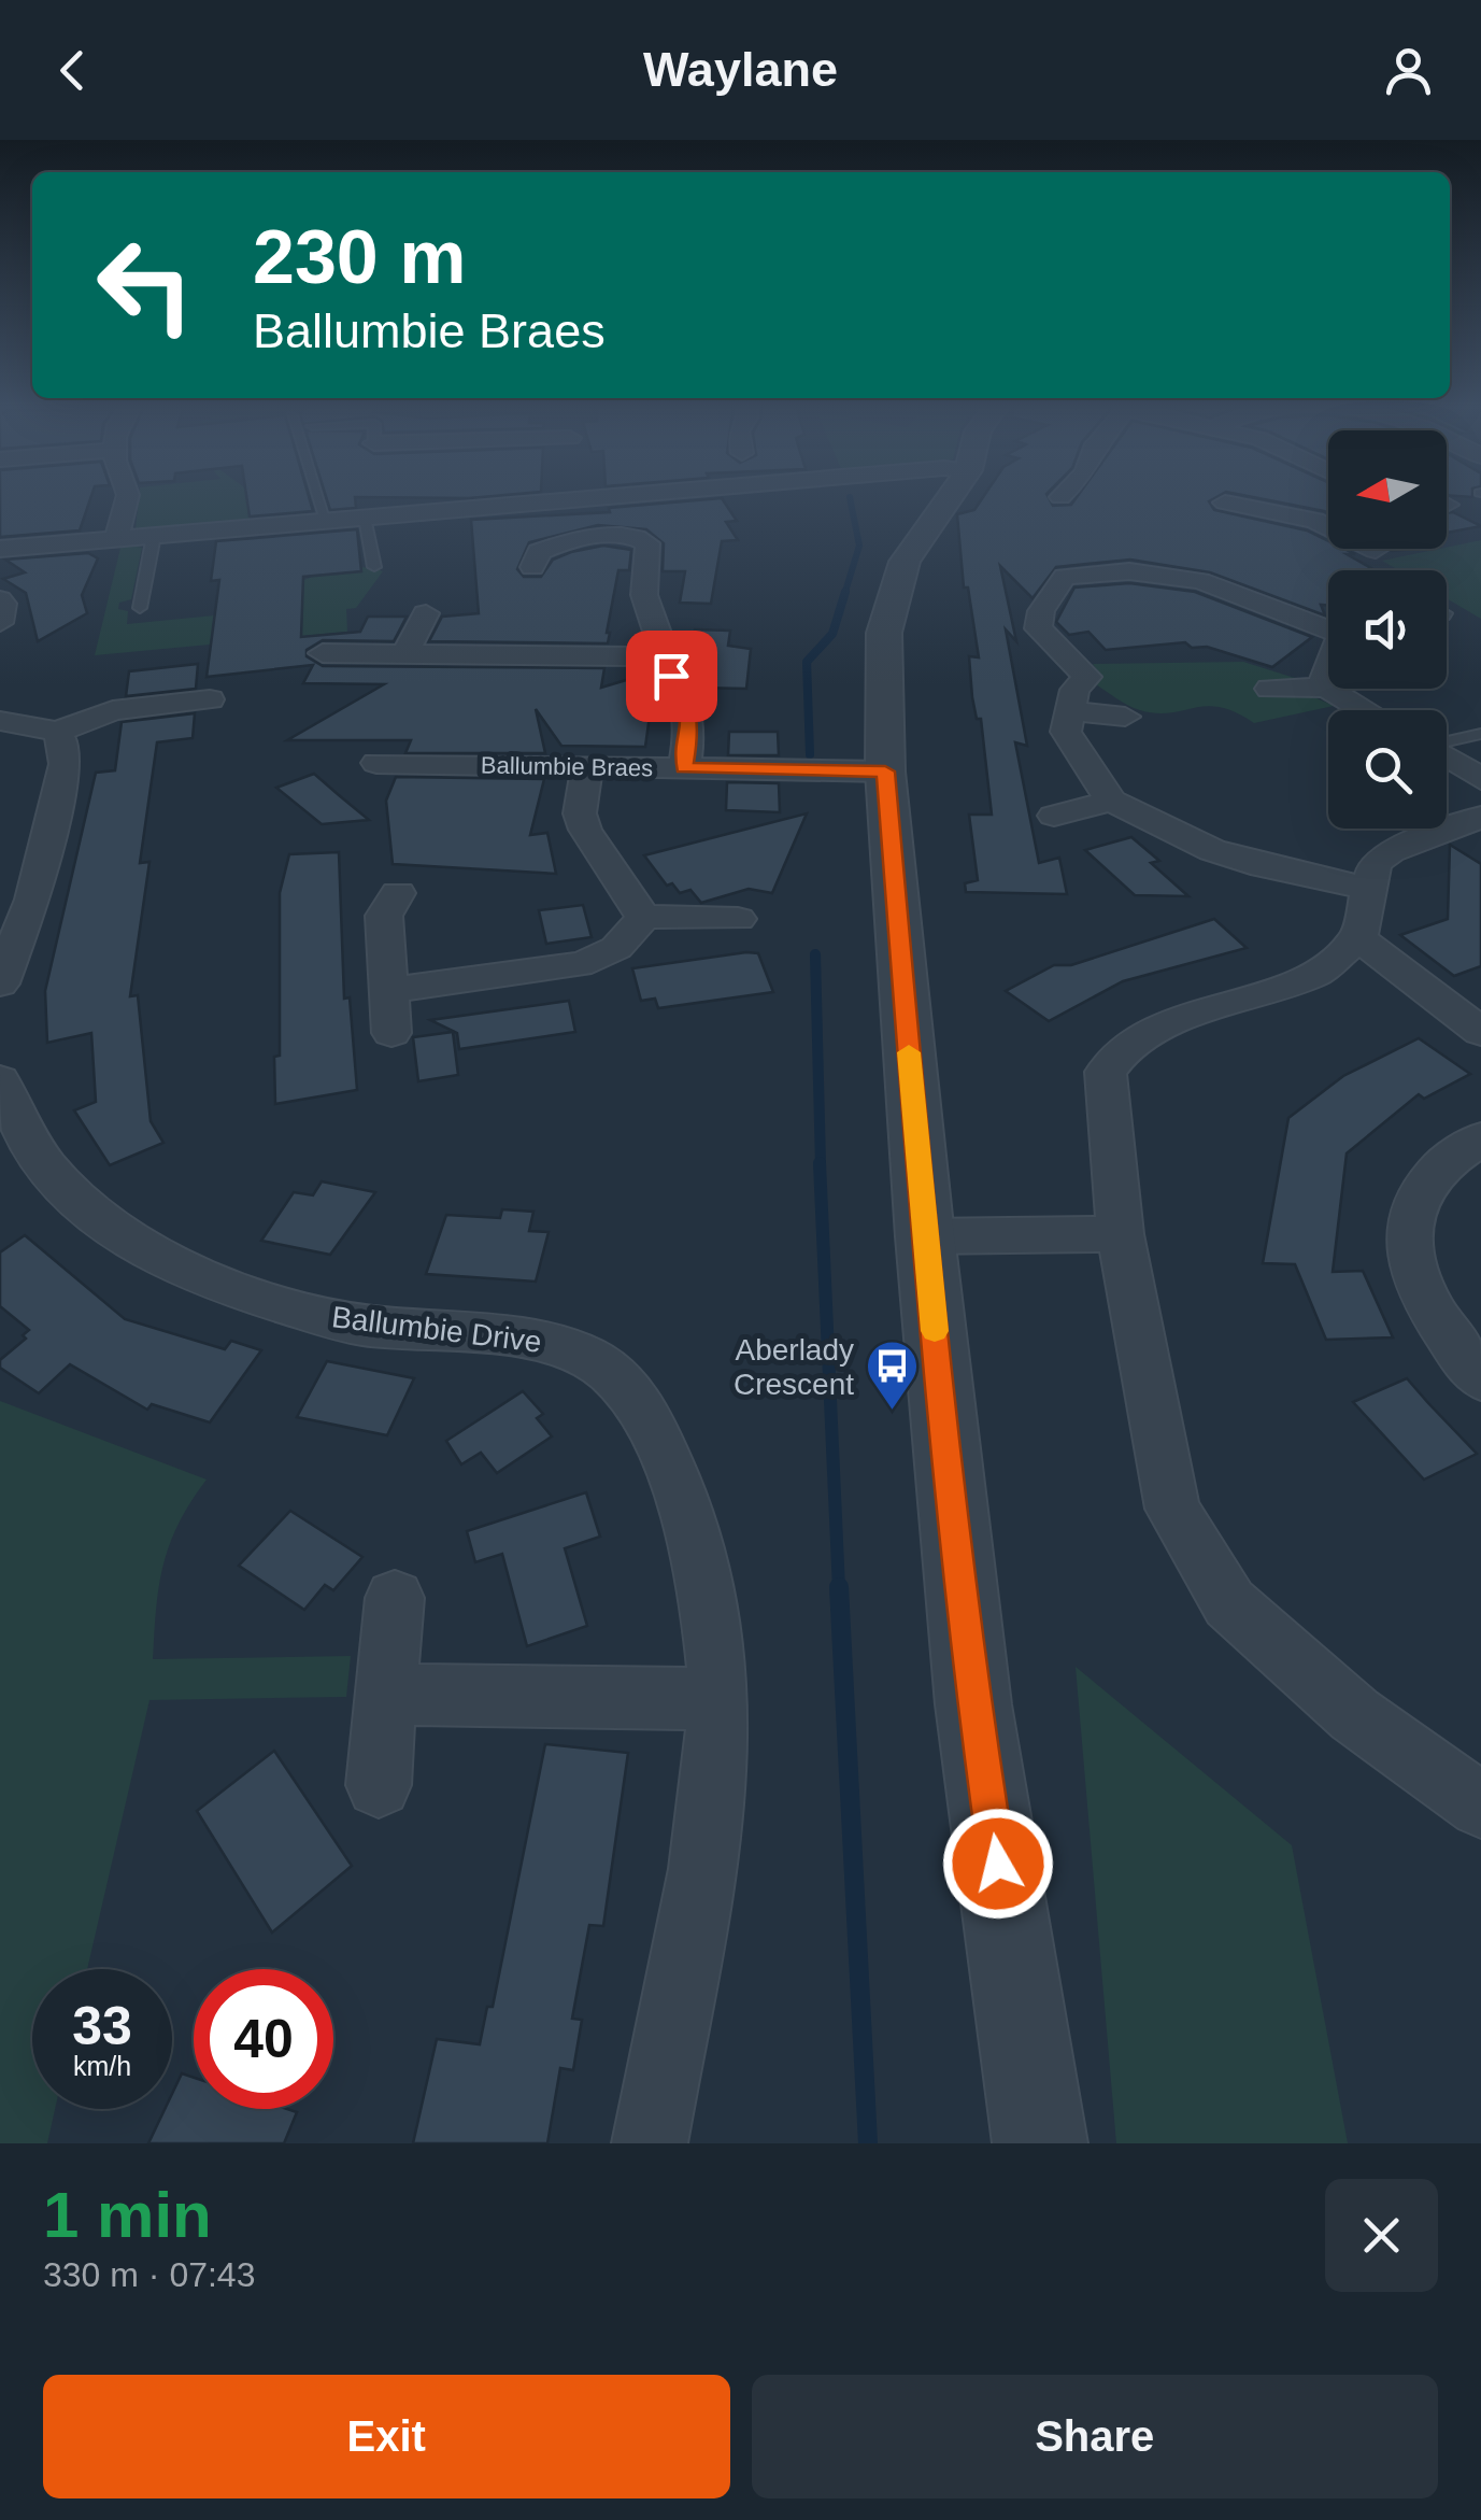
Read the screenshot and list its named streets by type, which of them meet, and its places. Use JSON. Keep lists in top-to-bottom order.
{
  "streets": {
    "street": ["Ballumbie Braes", "Ballumbie Drive"]
  },
  "places": {
    "bus stop": ["Aberlady Crescent"]
  },
  "north": "left",
  "page": {
    "header": "Waylane",
    "turn": ["230 m", "Ballumbie Braes"],
    "speed": "33 km/h",
    "limit": "40",
    "heading": ["1 min", "330 m · 07:43"],
    "buttons": ["Exit", "Share"]
  }
}
